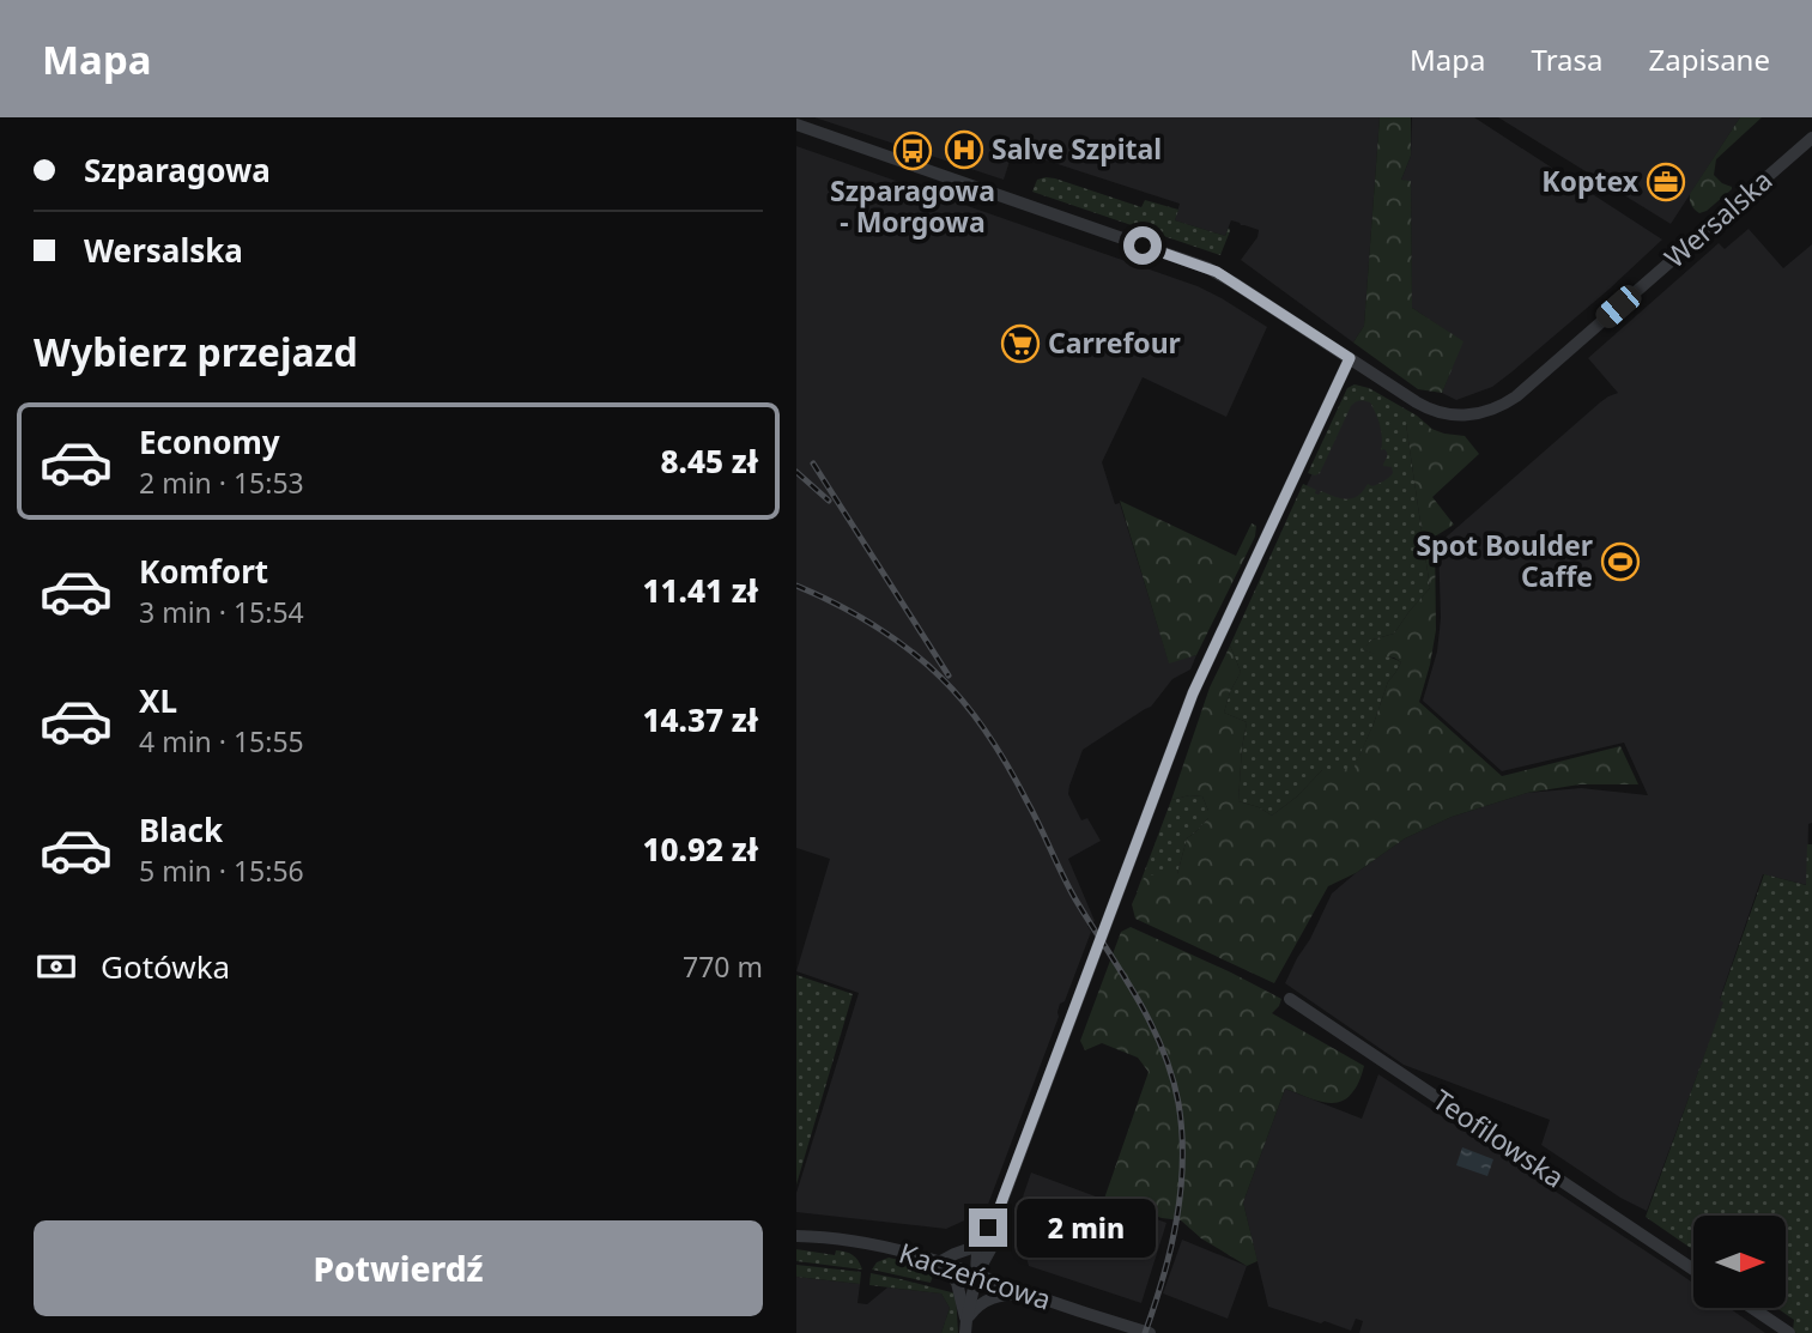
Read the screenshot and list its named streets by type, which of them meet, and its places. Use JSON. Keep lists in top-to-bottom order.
{
  "streets": {
    "street": ["Wersalska", "Teofilowska", "Kaczeńcowa"]
  },
  "places": {
    "hospital": ["Salve Szpital"],
    "bus stop": ["Szparagowa - Morgowa"],
    "office": ["Koptex"],
    "supermarket": ["Carrefour"],
    "sports": ["Spot Boulder Caffe"]
  },
  "north": "right",
  "page": {
    "header": "Mapa",
    "nav": ["Mapa", "Trasa", "Zapisane"],
    "banner": ["Szparagowa", "Wersalska"],
    "heading": "Wybierz przejazd",
    "list": [
      {
        "name": "Economy",
        "note": "2 min · 15:53",
        "value": "8.45 zł"
      },
      {
        "name": "Komfort",
        "note": "3 min · 15:54",
        "value": "11.41 zł"
      },
      {
        "name": "XL",
        "note": "4 min · 15:55",
        "value": "14.37 zł"
      },
      {
        "name": "Black",
        "note": "5 min · 15:56",
        "value": "10.92 zł"
      }
    ],
    "pay": ["Gotówka", "770 m"],
    "bubble": "2 min",
    "buttons": "Potwierdź"
  }
}
